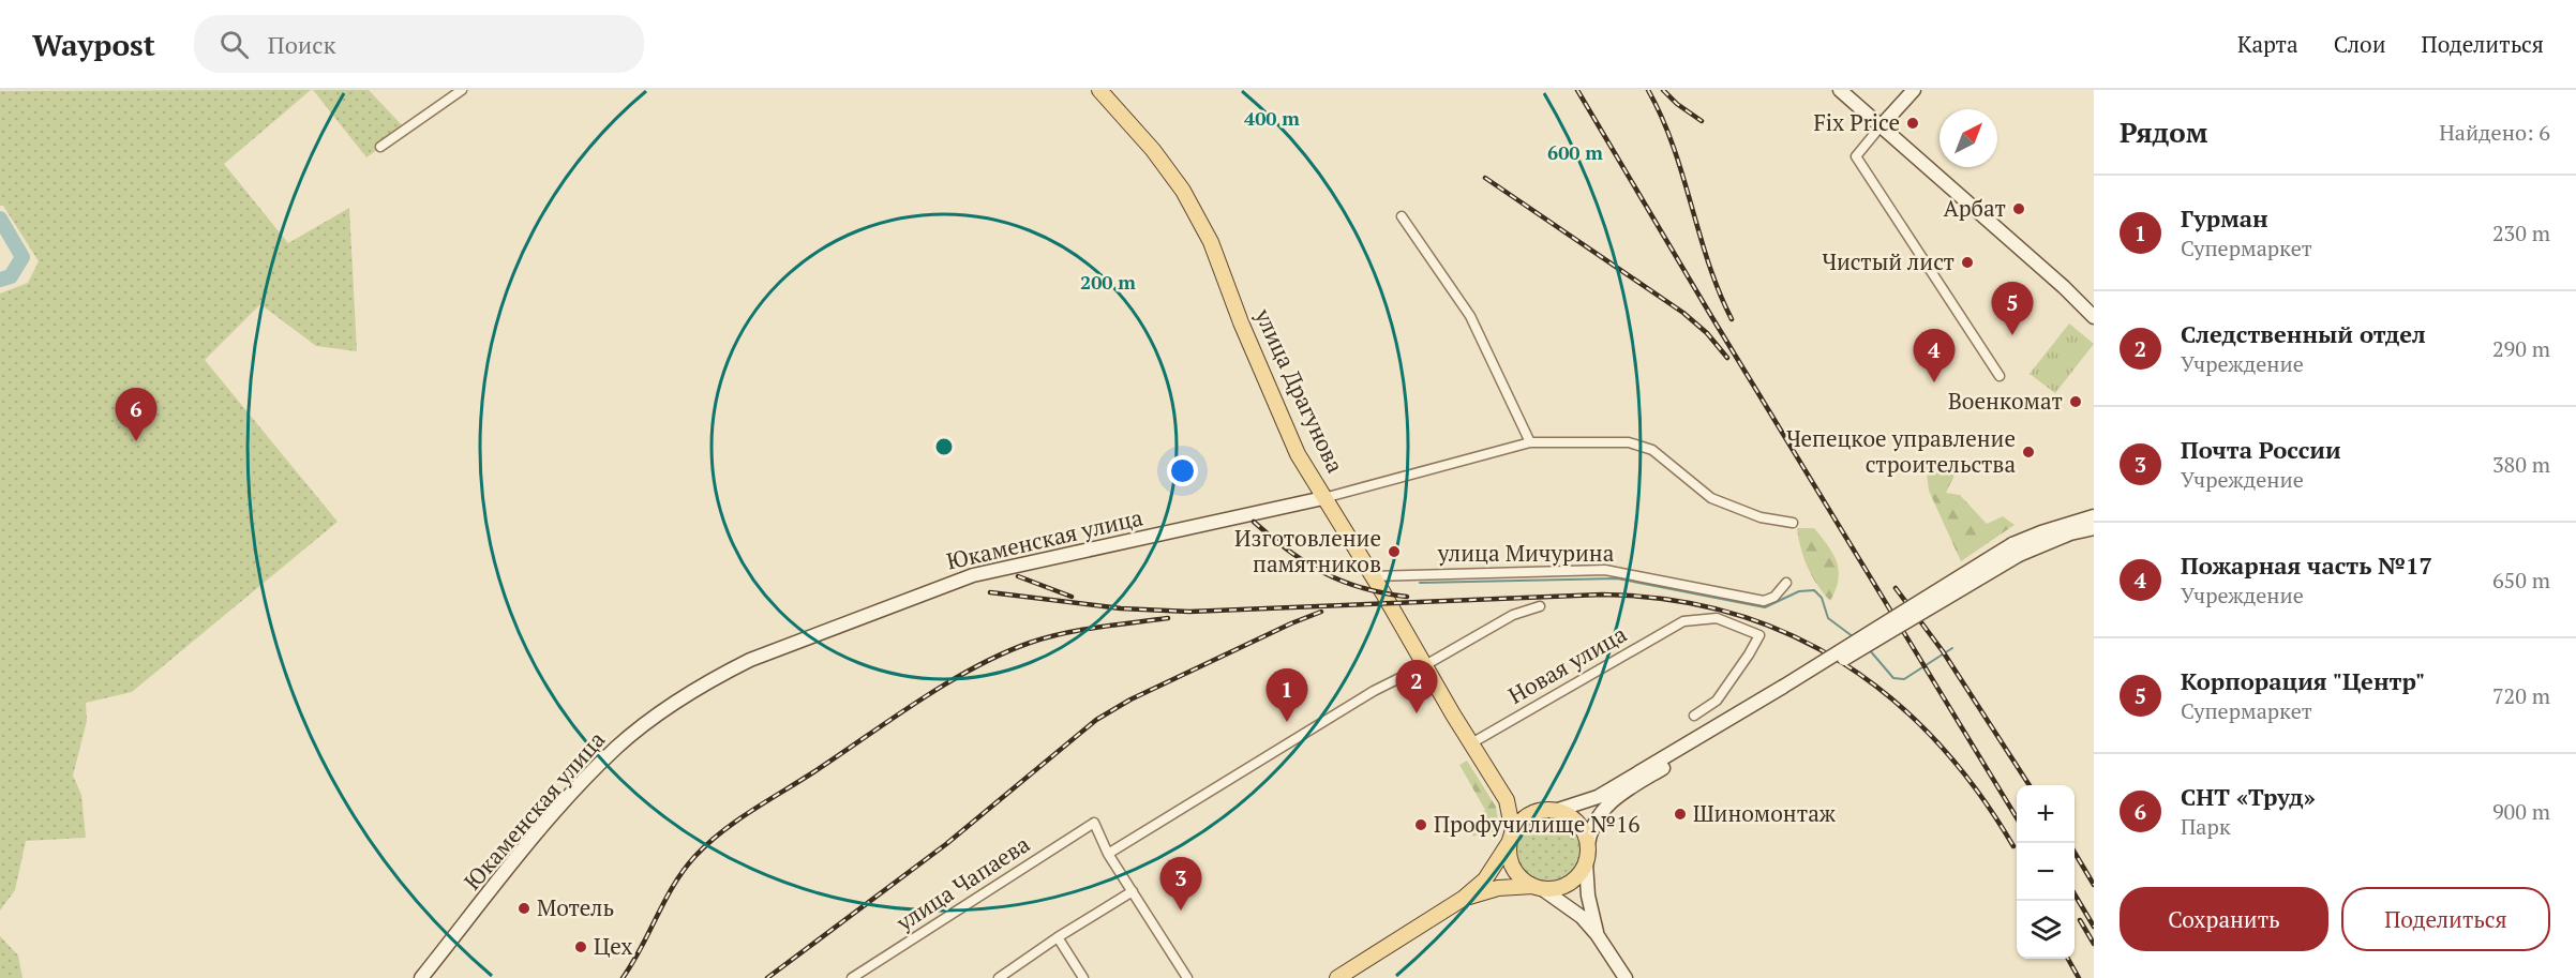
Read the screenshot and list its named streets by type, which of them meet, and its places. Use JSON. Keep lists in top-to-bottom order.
{
  "streets": {
    "main road": ["улица Драгунова", "Юкаменская улица"],
    "street": ["улица Мичурина", "Новая улица", "улица Чапаева"]
  },
  "crossings": [
    ["улица Драгунова", "Юкаменская улица"],
    ["улица Драгунова", "улица Мичурина"],
    ["улица Драгунова", "Новая улица"]
  ],
  "places": [
    "Fix Price",
    "Арбат",
    "Чистый лист",
    "Военкомат",
    "Чепецкое управление строительства",
    "Изготовление памятников",
    "Шиномонтаж",
    "Профучилище №16",
    "Мотель",
    "Цех"
  ],
  "north": "top right",
  "page": {
    "header": "Waypost",
    "search": "Поиск",
    "nav": ["Карта", "Слои", "Поделиться"],
    "heading": ["Рядом", "Найдено: 6"],
    "list": [
      {
        "mark": "1",
        "name": "Гурман",
        "note": "Супермаркет",
        "value": "230 m"
      },
      {
        "mark": "2",
        "name": "Следственный отдел",
        "note": "Учреждение",
        "value": "290 m"
      },
      {
        "mark": "3",
        "name": "Почта России",
        "note": "Учреждение",
        "value": "380 m"
      },
      {
        "mark": "4",
        "name": "Пожарная часть №17",
        "note": "Учреждение",
        "value": "650 m"
      },
      {
        "mark": "5",
        "name": "Корпорация \"Центр\"",
        "note": "Супермаркет",
        "value": "720 m"
      },
      {
        "mark": "6",
        "name": "СНТ «Труд»",
        "note": "Парк",
        "value": "900 m"
      }
    ],
    "pins": [
      "5",
      "4",
      "6",
      "2",
      "1",
      "3"
    ],
    "map_buttons": ["+", "−"],
    "buttons": ["Сохранить", "Поделиться"]
  },
  "rings": ["400 m", "600 m", "200 m"]
}
